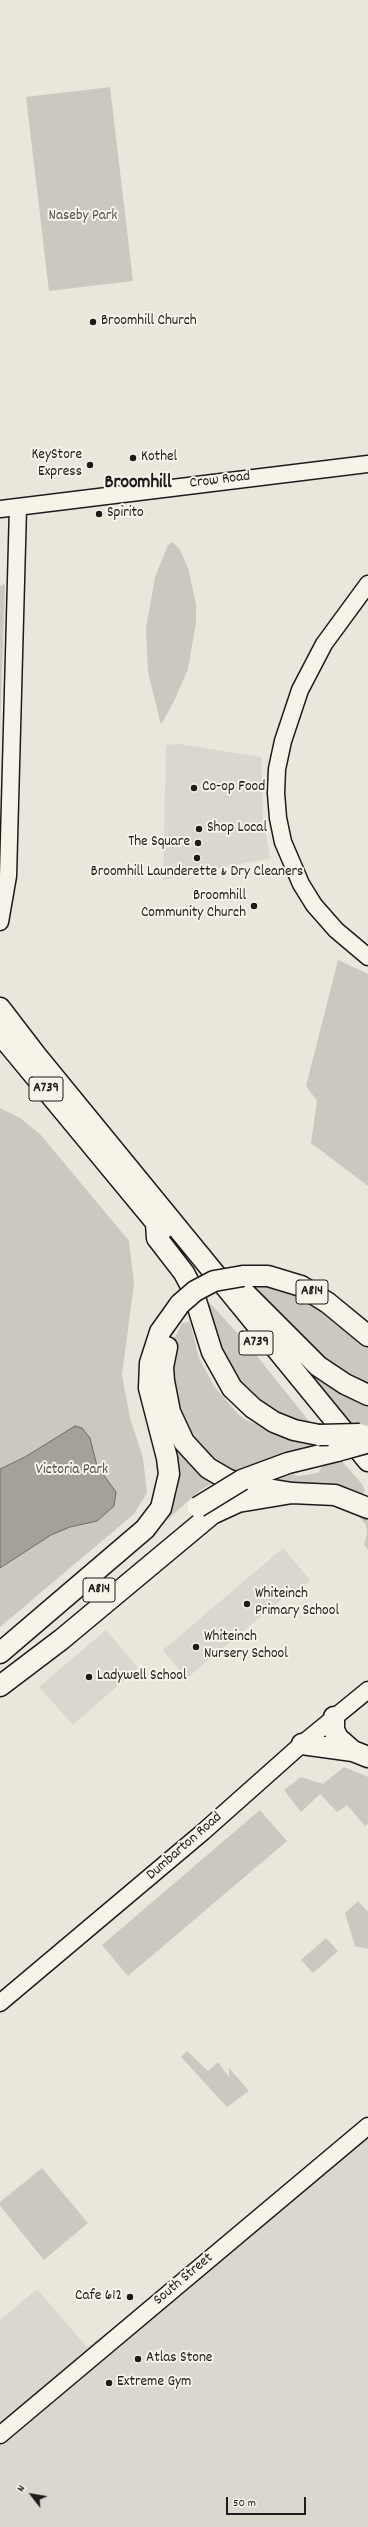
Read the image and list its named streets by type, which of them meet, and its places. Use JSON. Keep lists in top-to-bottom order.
{
  "streets": {
    "main road": ["A739", "A814"],
    "street": ["Crow Road", "Dumbarton Road", "South Street"]
  },
  "crossings": [
    ["A739", "A814"]
  ],
  "districts": ["Broomhill"],
  "parks": ["Naseby Park", "Victoria Park"],
  "places": [
    "Broomhill Church",
    "Kothel",
    "KeyStore Express",
    "Spirito",
    "Co-op Food",
    "Shop Local",
    "The Square",
    "Broomhill Launderette & Dry Cleaners",
    "Broomhill Community Church",
    "Whiteinch Primary School",
    "Whiteinch Nursery School",
    "Ladywell School",
    "Cafe 612",
    "Atlas Stone",
    "Extreme Gym"
  ],
  "scale_bar": "50 m",
  "north": "top left"
}
